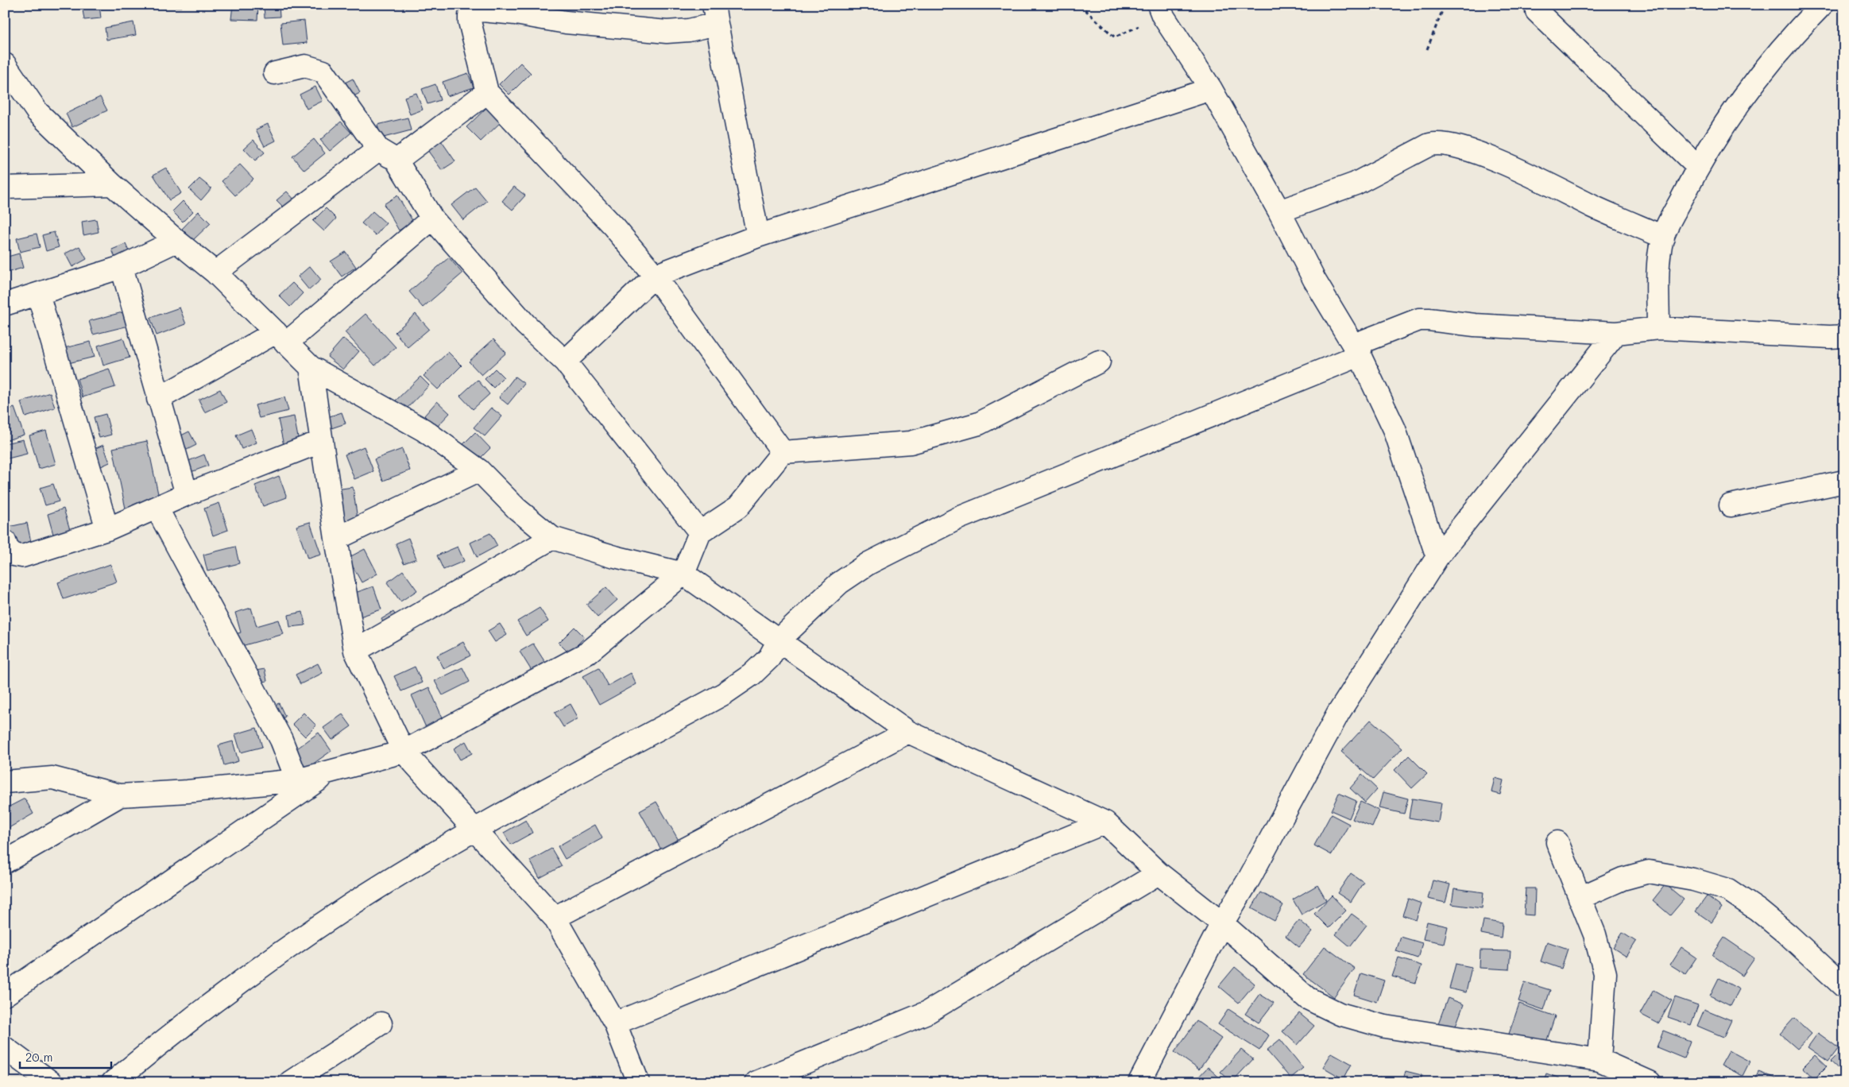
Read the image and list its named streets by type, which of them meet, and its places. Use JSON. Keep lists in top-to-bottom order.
{
  "scale_bar": "20 m"
}
